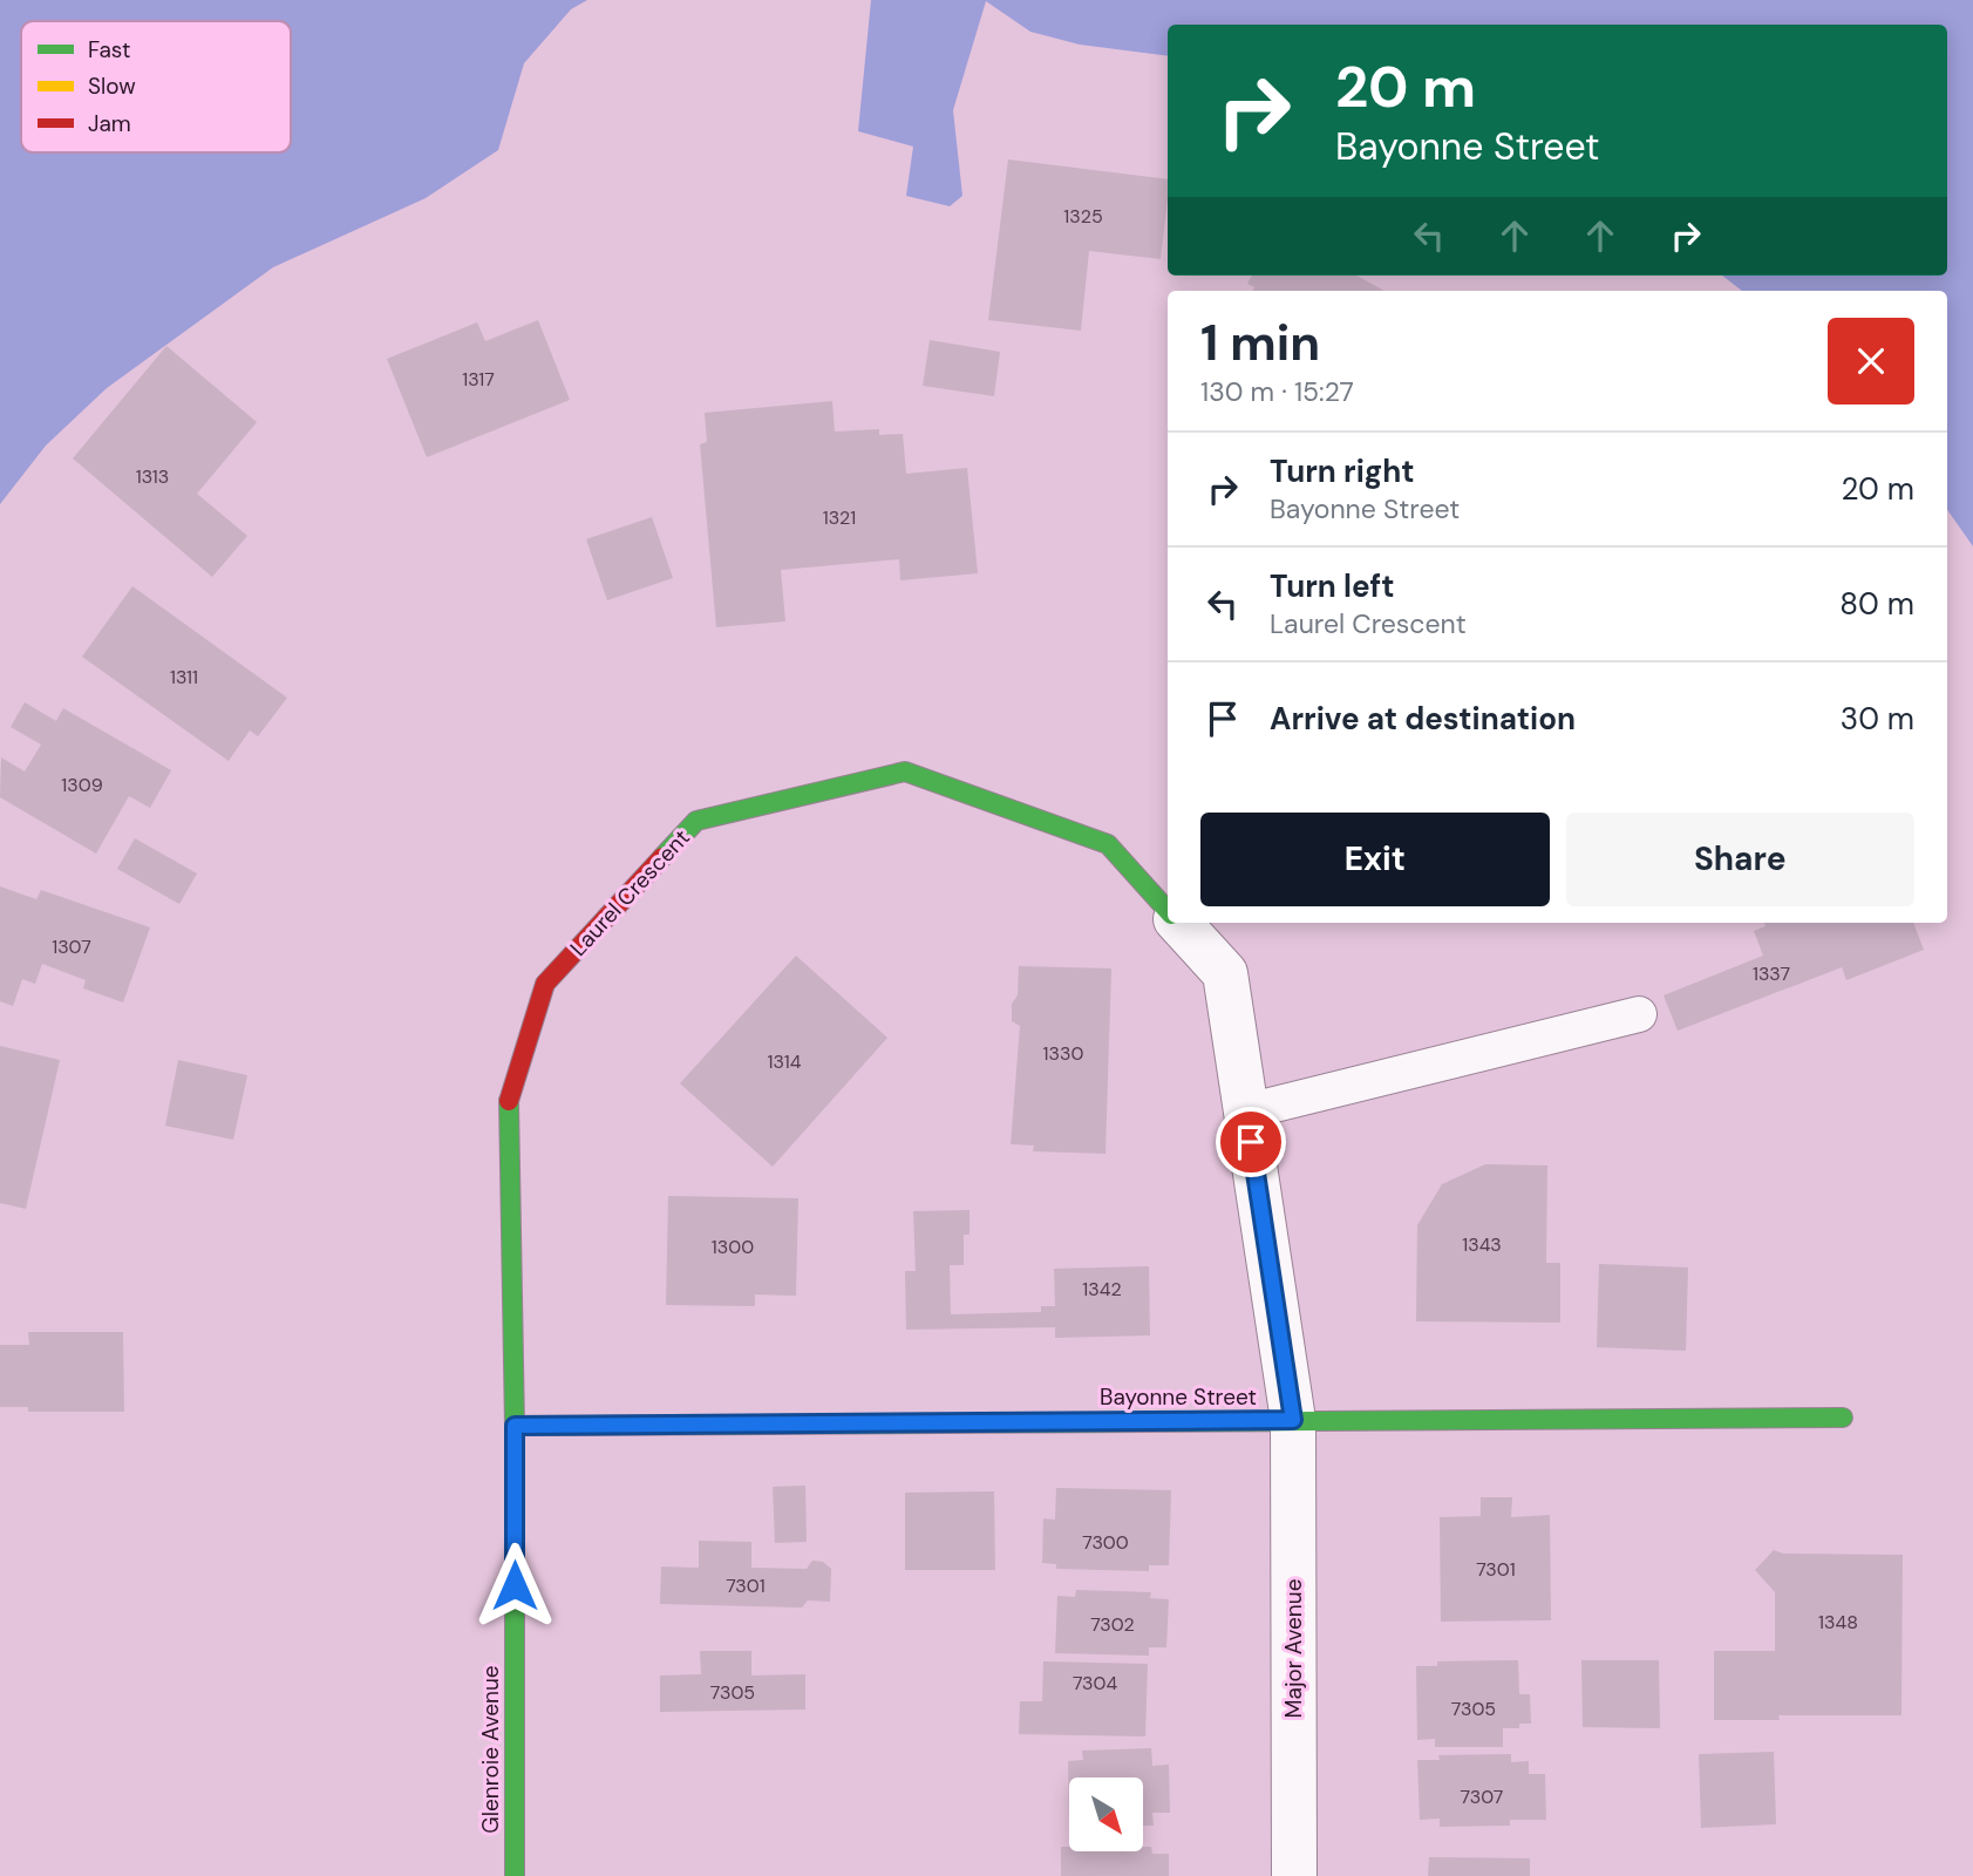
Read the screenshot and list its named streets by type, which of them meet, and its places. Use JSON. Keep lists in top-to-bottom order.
{
  "streets": {
    "street": [
      "Laurel Crescent",
      "Bayonne Street",
      "Major Avenue",
      "Glenroie Avenue"
    ]
  },
  "crossings": [
    ["Laurel Crescent", "Bayonne Street"],
    ["Laurel Crescent", "Glenroie Avenue"],
    ["Bayonne Street", "Major Avenue"],
    ["Bayonne Street", "Glenroie Avenue"]
  ],
  "house_numbers": [
    "1325",
    "1317",
    "1313",
    "1321",
    "1311",
    "1309",
    "1307",
    "1337",
    "1330",
    "1314",
    "1343",
    "1300",
    "1342",
    "7300",
    "7301",
    "7301",
    "1348",
    "7302",
    "7304",
    "7305",
    "7305",
    "7307"
  ],
  "legend": ["Fast", "Slow", "Jam"],
  "north": "bottom right",
  "page": {
    "turn": ["20 m", "Bayonne Street"],
    "heading": ["1 min", "130 m · 15:27"],
    "list": [
      {
        "name": "Turn right",
        "note": "Bayonne Street",
        "value": "20 m"
      },
      {
        "name": "Turn left",
        "note": "Laurel Crescent",
        "value": "80 m"
      },
      {
        "name": "Arrive at destination",
        "value": "30 m"
      }
    ],
    "buttons": ["Exit", "Share"]
  }
}
